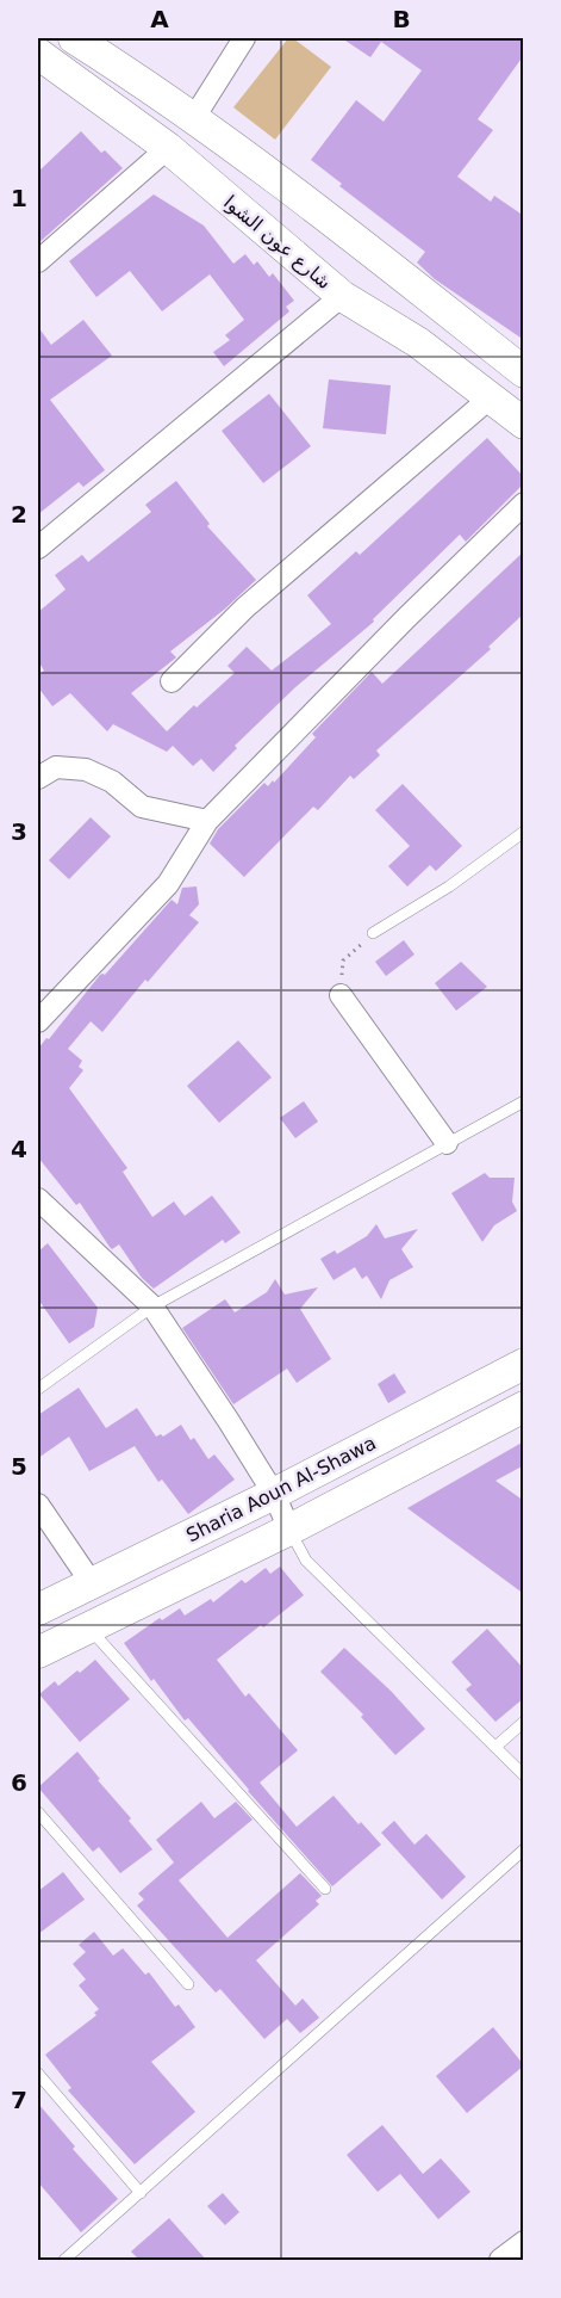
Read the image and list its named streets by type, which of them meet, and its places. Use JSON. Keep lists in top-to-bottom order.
{
  "streets": {
    "main road": ["شارع عون الشوا", "Sharia Aoun Al-Shawa"]
  },
  "grid": {
    "columns": ["A", "B"],
    "rows": [
      "1",
      "2",
      "3",
      "4",
      "5",
      "6",
      "7"
    ]
  }
}
